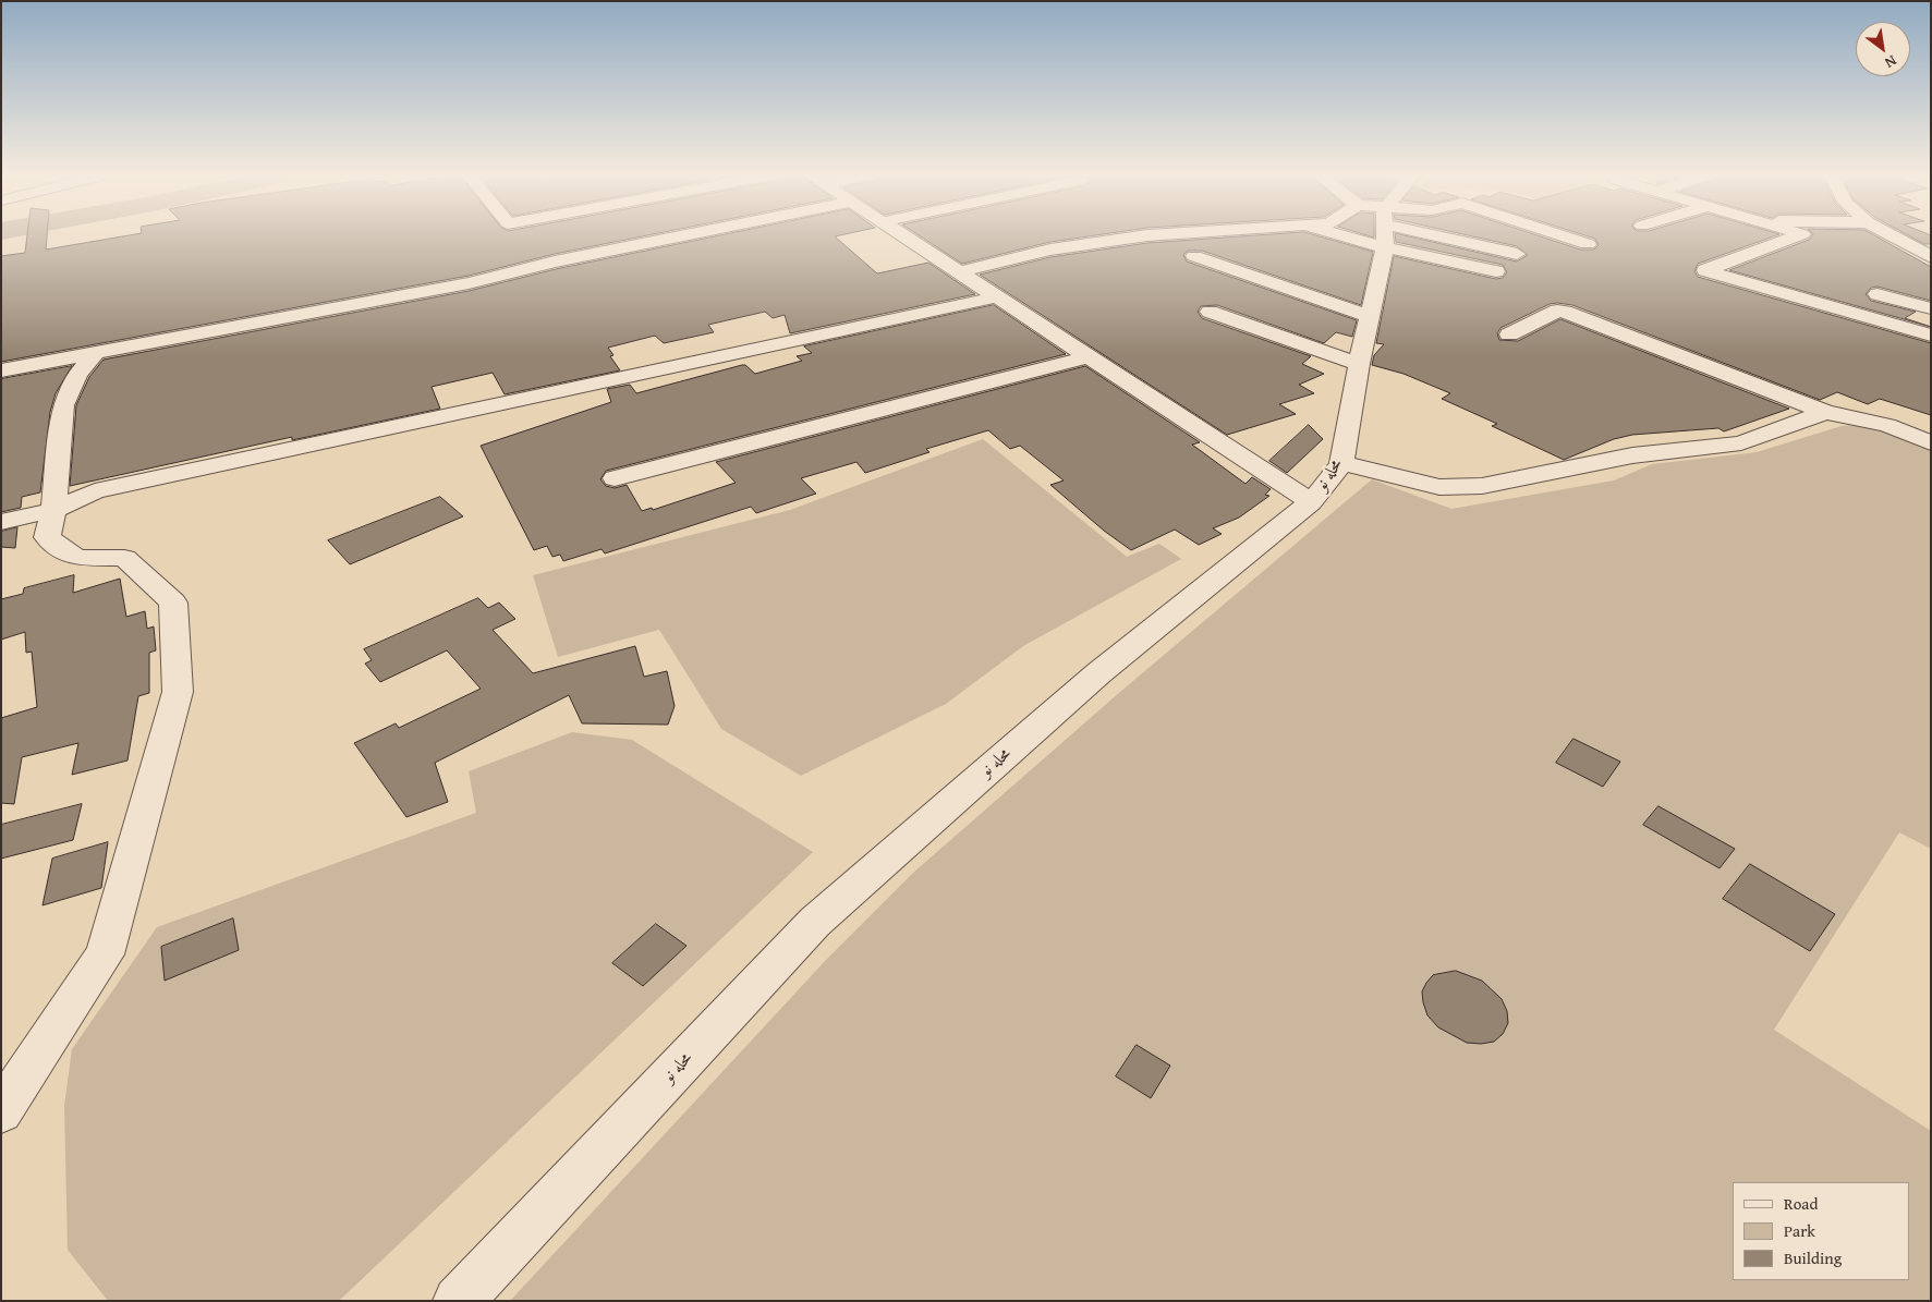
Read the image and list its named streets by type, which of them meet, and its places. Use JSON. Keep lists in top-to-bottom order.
{
  "streets": {
    "street": ["محله نو"]
  },
  "legend": ["Road", "Park", "Building"],
  "north": "bottom right"
}
